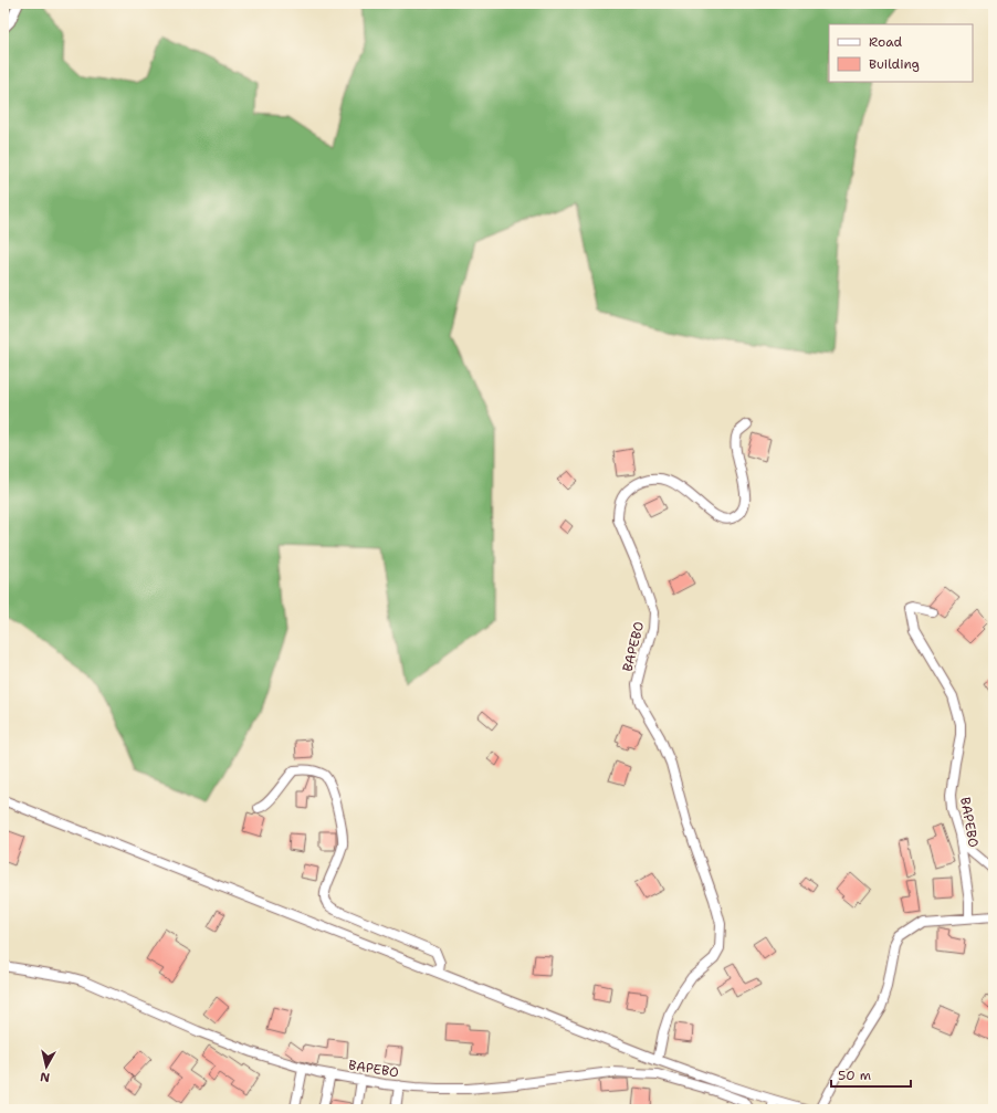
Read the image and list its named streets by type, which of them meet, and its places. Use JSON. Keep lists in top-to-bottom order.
{
  "streets": {
    "street": ["ВАРЕВО"]
  },
  "legend": ["Road", "Building"],
  "scale_bar": "50 m",
  "north": "bottom"
}
